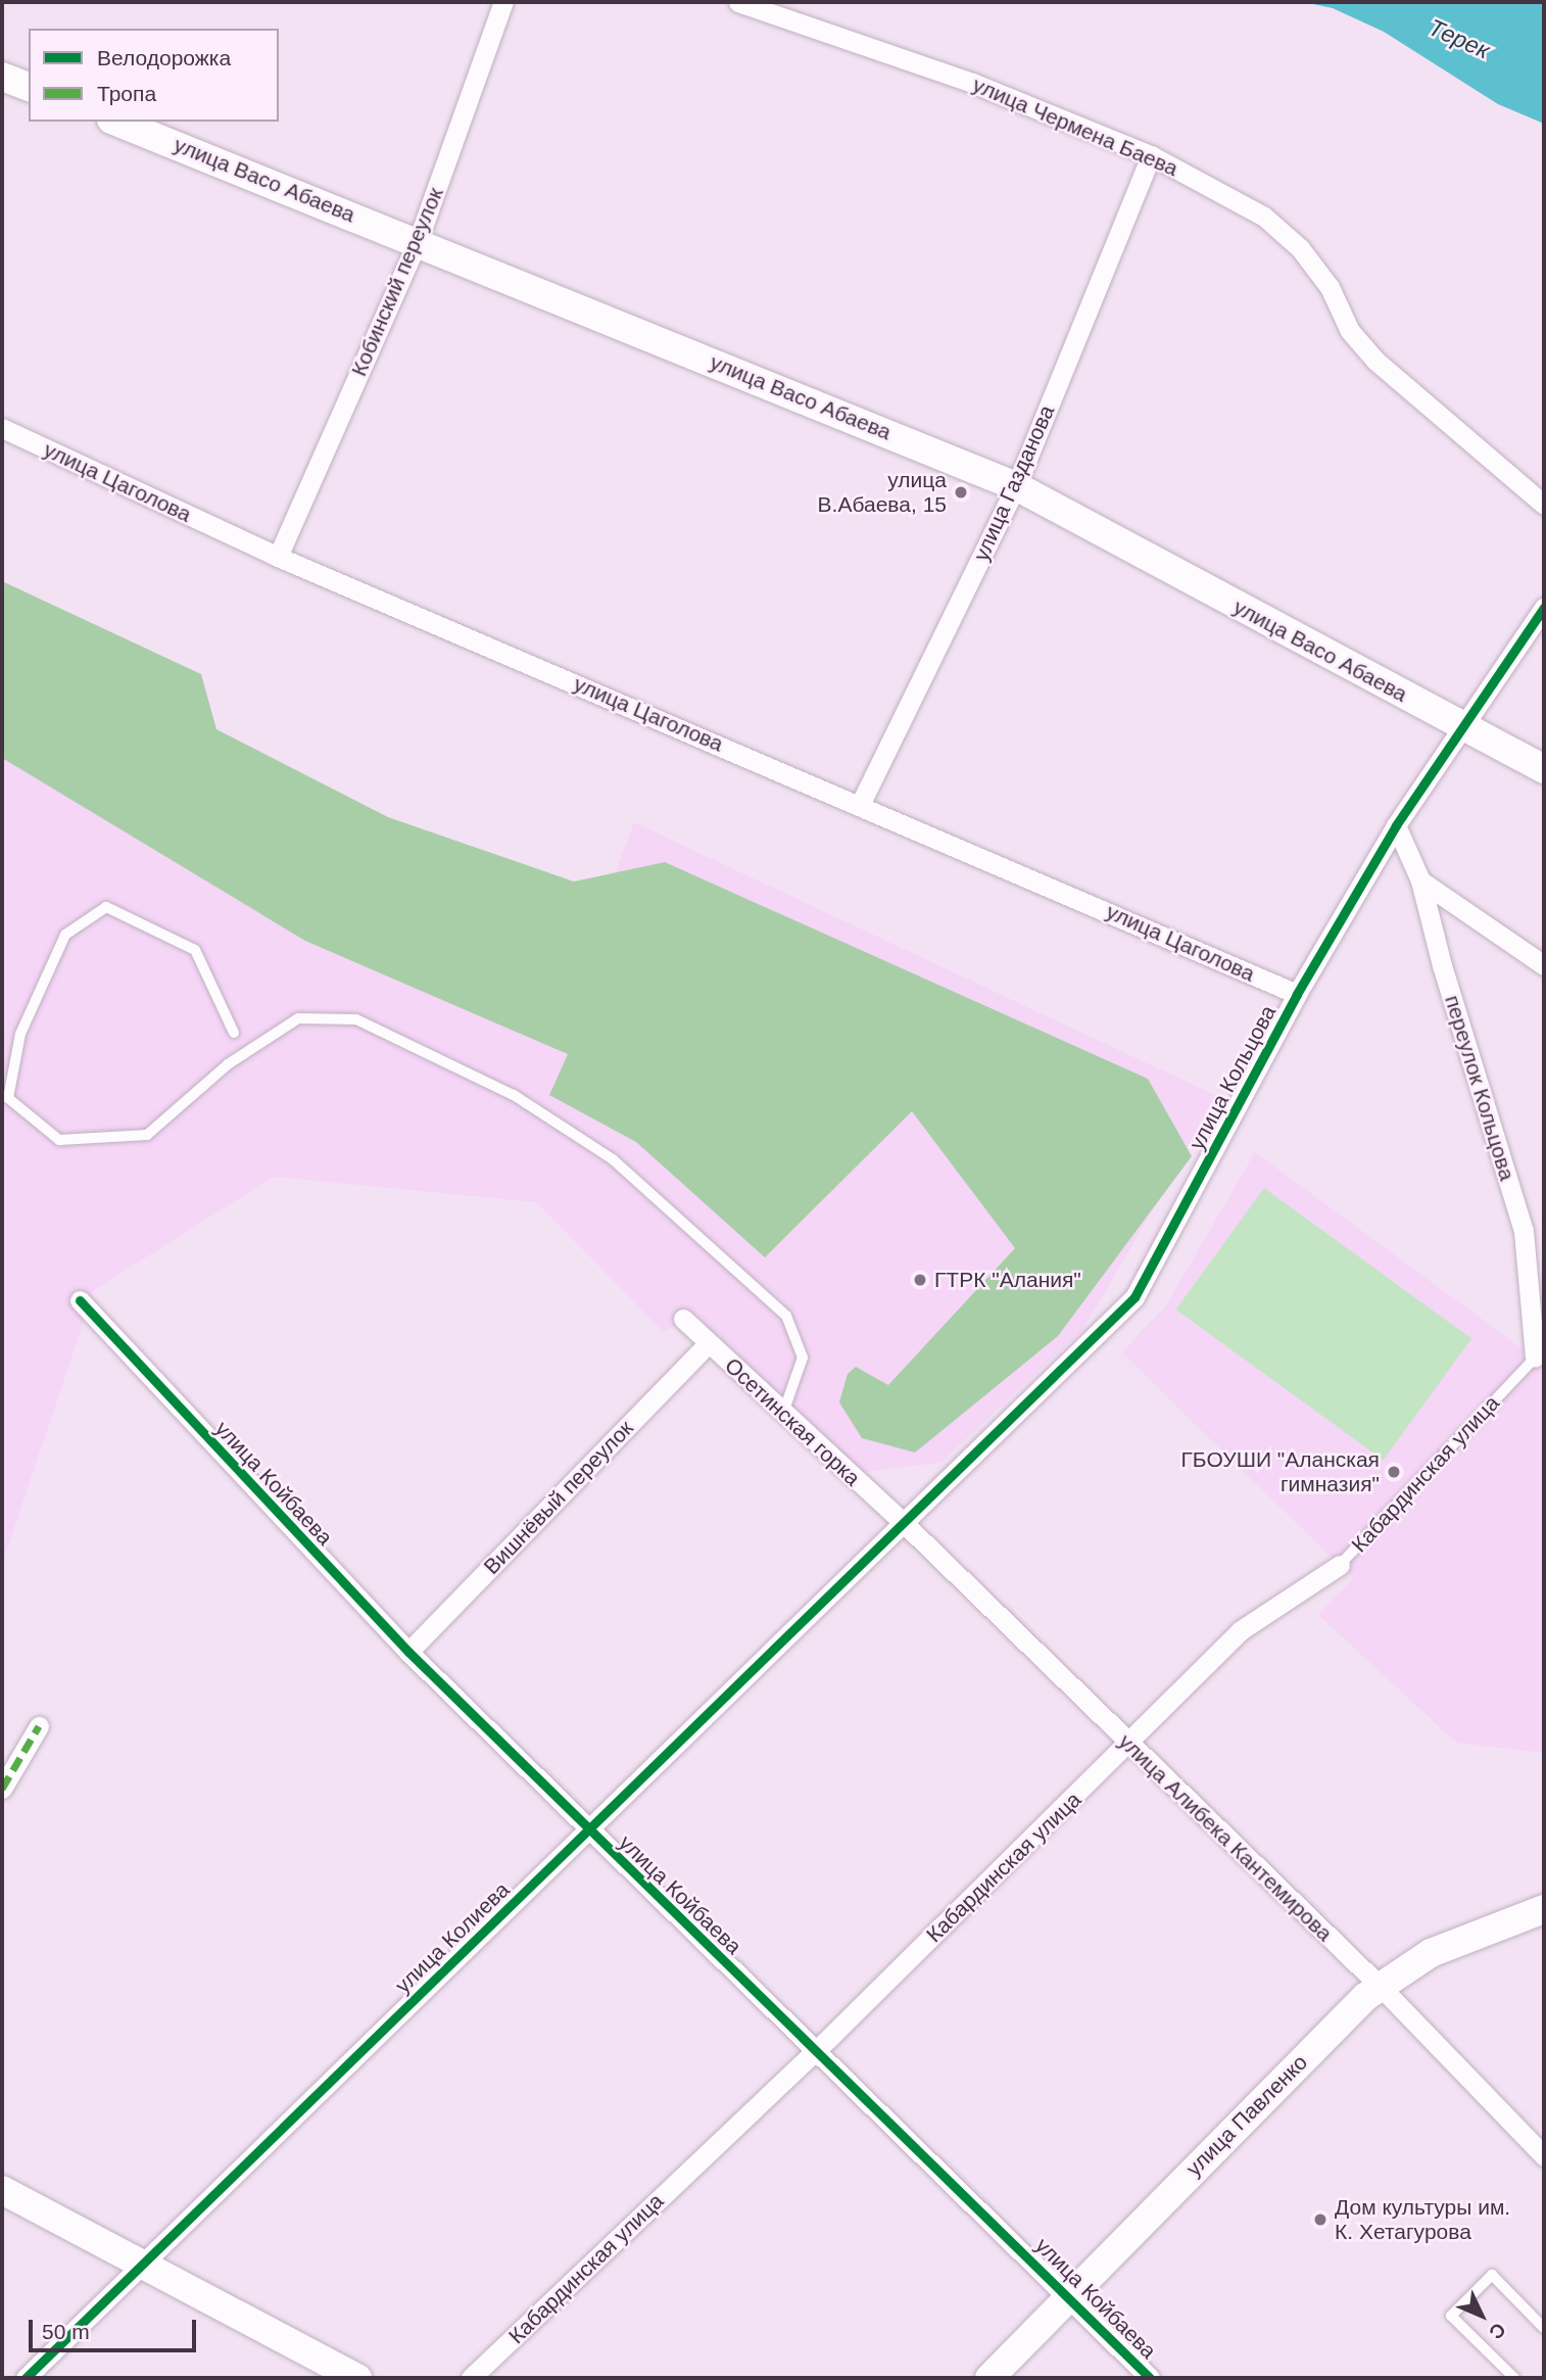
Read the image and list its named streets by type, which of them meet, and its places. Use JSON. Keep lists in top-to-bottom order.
{
  "streets": {
    "main road": ["улица Васо Абаева", "улица Павленко"],
    "street": [
      "улица Чермена Баева",
      "Кобинский переулок",
      "улица Цаголова",
      "улица Газданова",
      "улица Кольцова",
      "переулок Кольцова",
      "Осетинская горка",
      "Кабардинская улица",
      "улица Койбаева",
      "Вишнёвый переулок",
      "улица Алибека Кантемирова",
      "улица Колиева"
    ]
  },
  "crossings": [
    ["улица Чермена Баева", "улица Газданова"],
    ["улица Васо Абаева", "Кобинский переулок"],
    ["улица Васо Абаева", "улица Газданова"],
    ["улица Васо Абаева", "улица Кольцова"],
    ["Кобинский переулок", "улица Цаголова"],
    ["улица Цаголова", "улица Газданова"],
    ["улица Цаголова", "улица Кольцова"],
    ["улица Кольцова", "переулок Кольцова"],
    ["улица Кольцова", "Осетинская горка"],
    ["улица Кольцова", "улица Алибека Кантемирова"],
    ["улица Кольцова", "улица Колиева"],
    ["переулок Кольцова", "Кабардинская улица"],
    ["Осетинская горка", "Вишнёвый переулок"],
    ["Осетинская горка", "улица Алибека Кантемирова"],
    ["Осетинская горка", "улица Колиева"],
    ["Кабардинская улица", "улица Койбаева"],
    ["Кабардинская улица", "улица Алибека Кантемирова"],
    ["улица Койбаева", "Вишнёвый переулок"],
    ["улица Койбаева", "улица Колиева"],
    ["улица Койбаева", "улица Павленко"],
    ["улица Алибека Кантемирова", "улица Колиева"],
    ["улица Алибека Кантемирова", "улица Павленко"]
  ],
  "water": ["Терек"],
  "places": [
    "улица В.Абаева, 15",
    "ГТРК \"Алания\"",
    "ГБОУШИ \"Аланская гимназия\"",
    "Дом культуры им. К. Хетагурова"
  ],
  "legend": ["Велодорожка", "Тропа"],
  "scale_bar": "50 m",
  "north": "bottom right"
}
